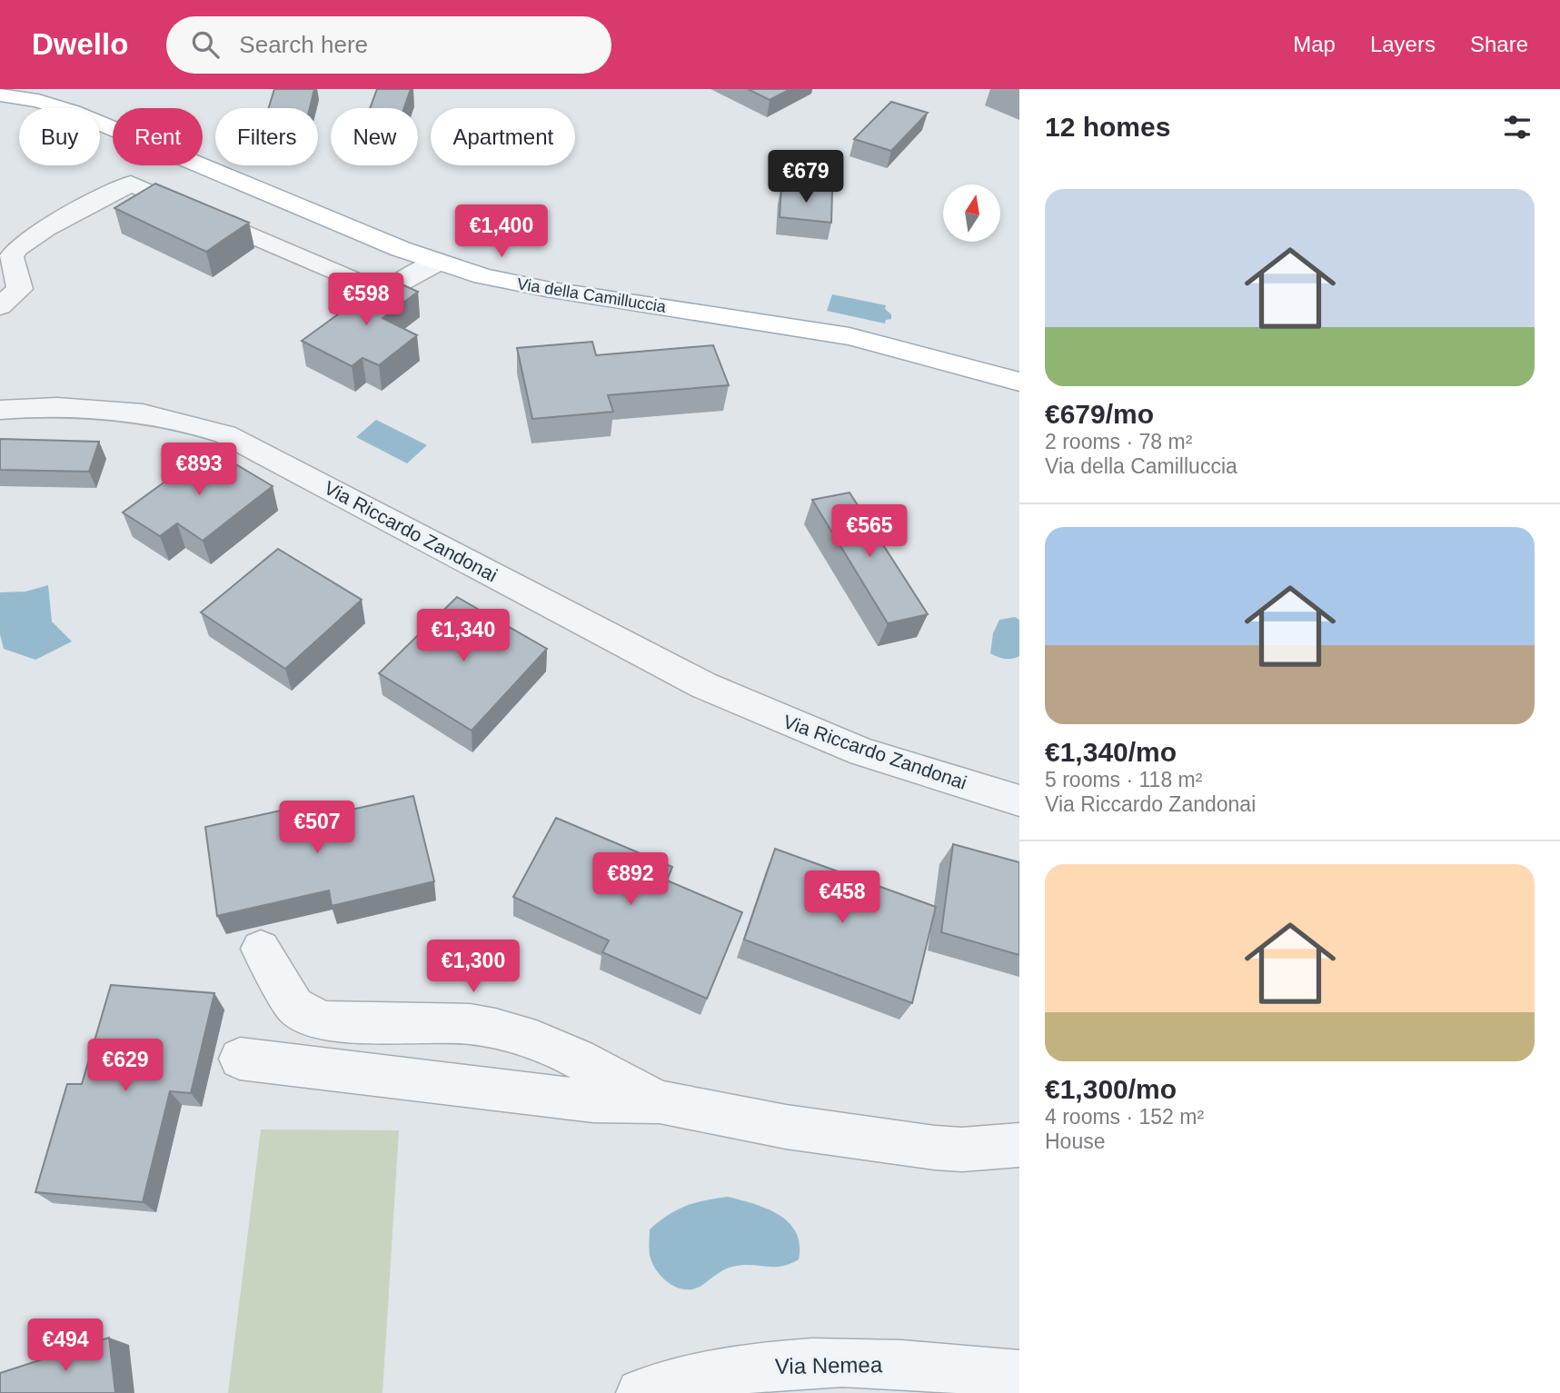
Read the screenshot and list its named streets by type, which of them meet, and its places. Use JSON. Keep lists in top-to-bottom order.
{
  "streets": {
    "main road": ["Via della Camilluccia"],
    "street": ["Via Riccardo Zandonai", "Via Nemea"]
  },
  "north": "top",
  "page": {
    "header": "Dwello",
    "search": "Search here",
    "nav": ["Map", "Layers", "Share"],
    "heading": "12 homes",
    "chip": [
      "Buy",
      "Rent",
      "Filters",
      "New",
      "Apartment"
    ],
    "price": [
      "€679",
      "€1,400",
      "€598",
      "€893",
      "€565",
      "€1,340",
      "€507",
      "€892",
      "€458",
      "€1,300",
      "€629",
      "€494"
    ],
    "list": [
      {
        "name": "€679/mo",
        "note": "2 rooms · 78 m² · Via della Camilluccia"
      },
      {
        "name": "€1,340/mo",
        "note": "5 rooms · 118 m² · Via Riccardo Zandonai"
      },
      {
        "name": "€1,300/mo",
        "note": "4 rooms · 152 m² · House"
      }
    ]
  }
}
